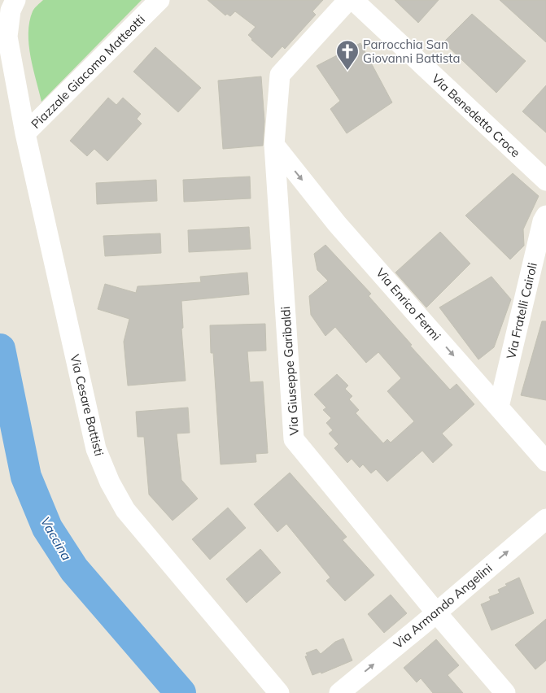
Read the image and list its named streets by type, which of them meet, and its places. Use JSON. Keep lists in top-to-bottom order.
{
  "streets": {
    "street": [
      "Piazzale Giacomo Matteotti",
      "Via Benedetto Croce",
      "Via Enrico Fermi",
      "Via Fratelli Cairoli",
      "Via Giuseppe Garibaldi",
      "Via Cesare Battisti",
      "Via Armando Angelini"
    ]
  },
  "crossings": [
    ["Piazzale Giacomo Matteotti", "Via Cesare Battisti"],
    ["Via Enrico Fermi", "Via Fratelli Cairoli"],
    ["Via Enrico Fermi", "Via Giuseppe Garibaldi"],
    ["Via Giuseppe Garibaldi", "Via Armando Angelini"]
  ],
  "one_way": ["Via Enrico Fermi", "Via Armando Angelini"],
  "water": ["Vaccina"],
  "places": {
    "church": ["Parrocchia San Giovanni Battista"]
  }
}
